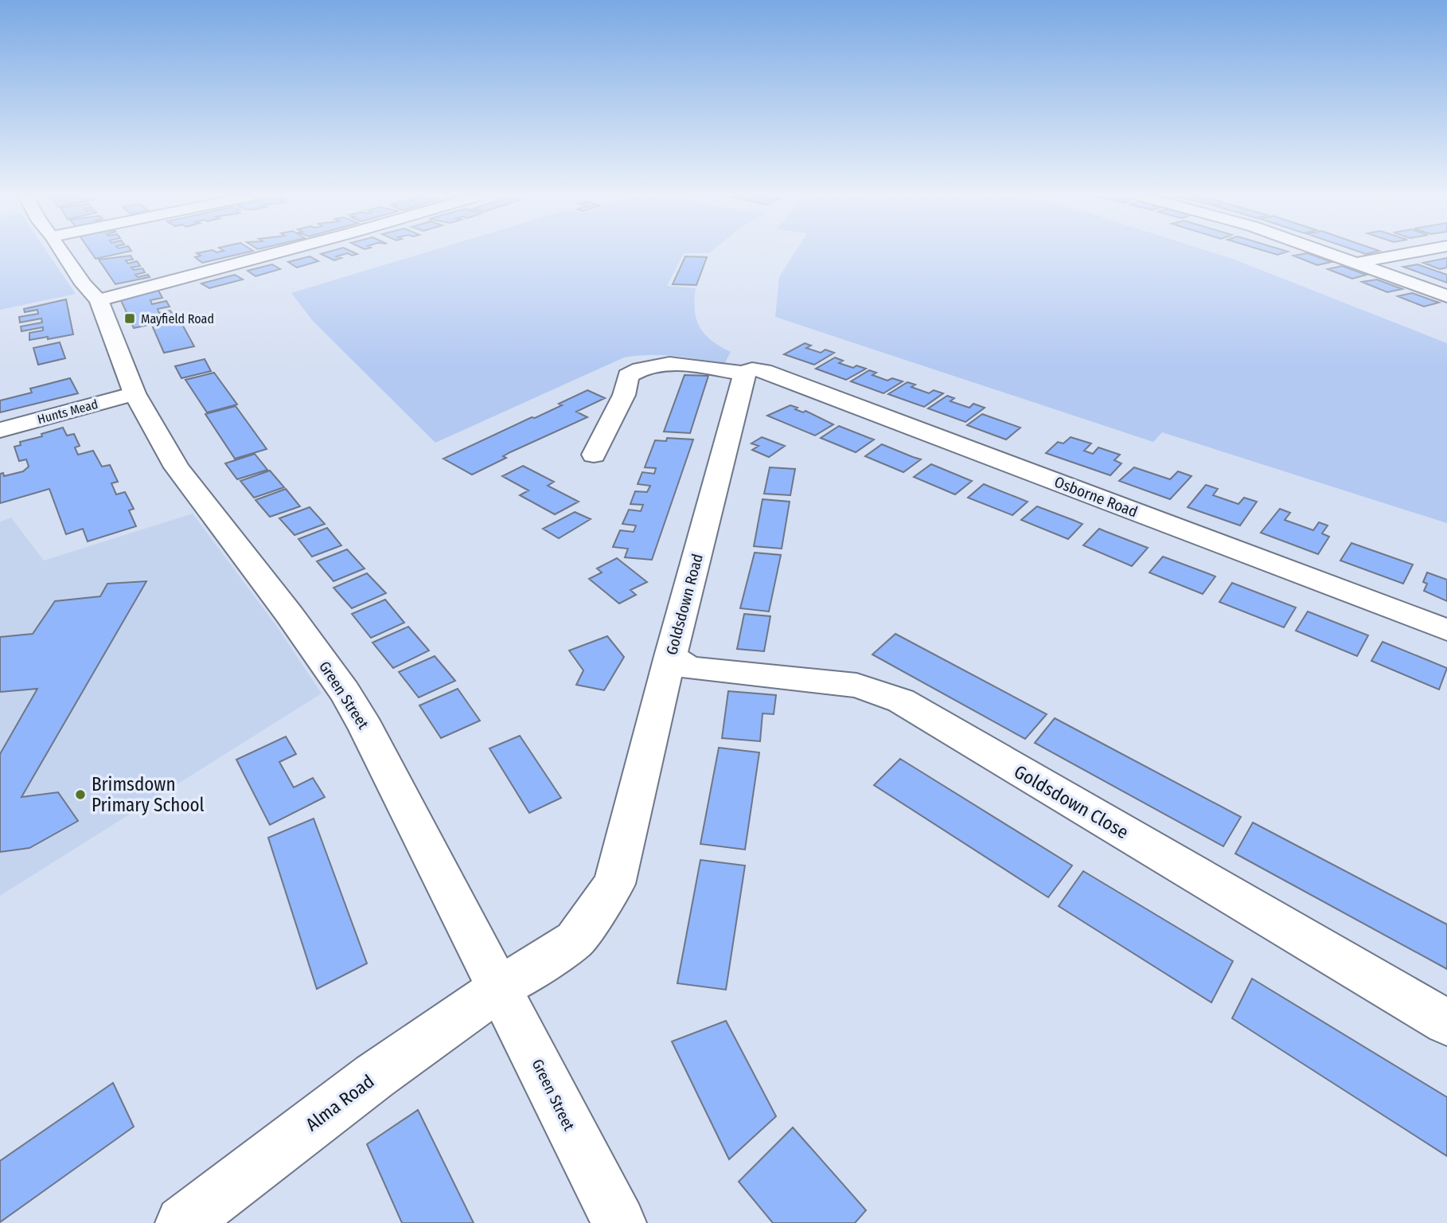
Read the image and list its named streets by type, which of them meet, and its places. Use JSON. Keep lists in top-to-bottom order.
{
  "streets": {
    "street": [
      "Hunts Mead",
      "Osborne Road",
      "Goldsdown Road",
      "Green Street",
      "Goldsdown Close",
      "Alma Road"
    ]
  },
  "crossings": [
    ["Hunts Mead", "Green Street"],
    ["Osborne Road", "Goldsdown Road"],
    ["Goldsdown Road", "Green Street"],
    ["Goldsdown Road", "Goldsdown Close"],
    ["Goldsdown Road", "Alma Road"],
    ["Green Street", "Alma Road"]
  ],
  "places": {
    "transit": ["Mayfield Road"],
    "other": ["Brimsdown Primary School"]
  }
}
